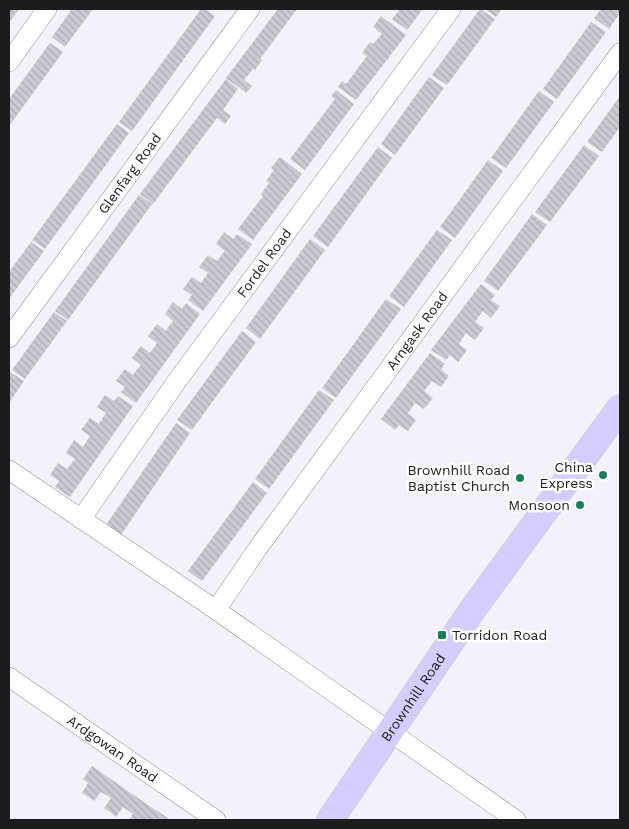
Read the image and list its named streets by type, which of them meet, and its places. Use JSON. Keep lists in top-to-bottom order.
{
  "streets": {
    "highway": ["Brownhill Road"],
    "street": [
      "Glenfarg Road",
      "Fordel Road",
      "Arngask Road",
      "Ardgowan Road"
    ]
  },
  "places": {
    "other": ["China Express", "Brownhill Road Baptist Church", "Monsoon"],
    "transit": ["Torridon Road"]
  }
}
